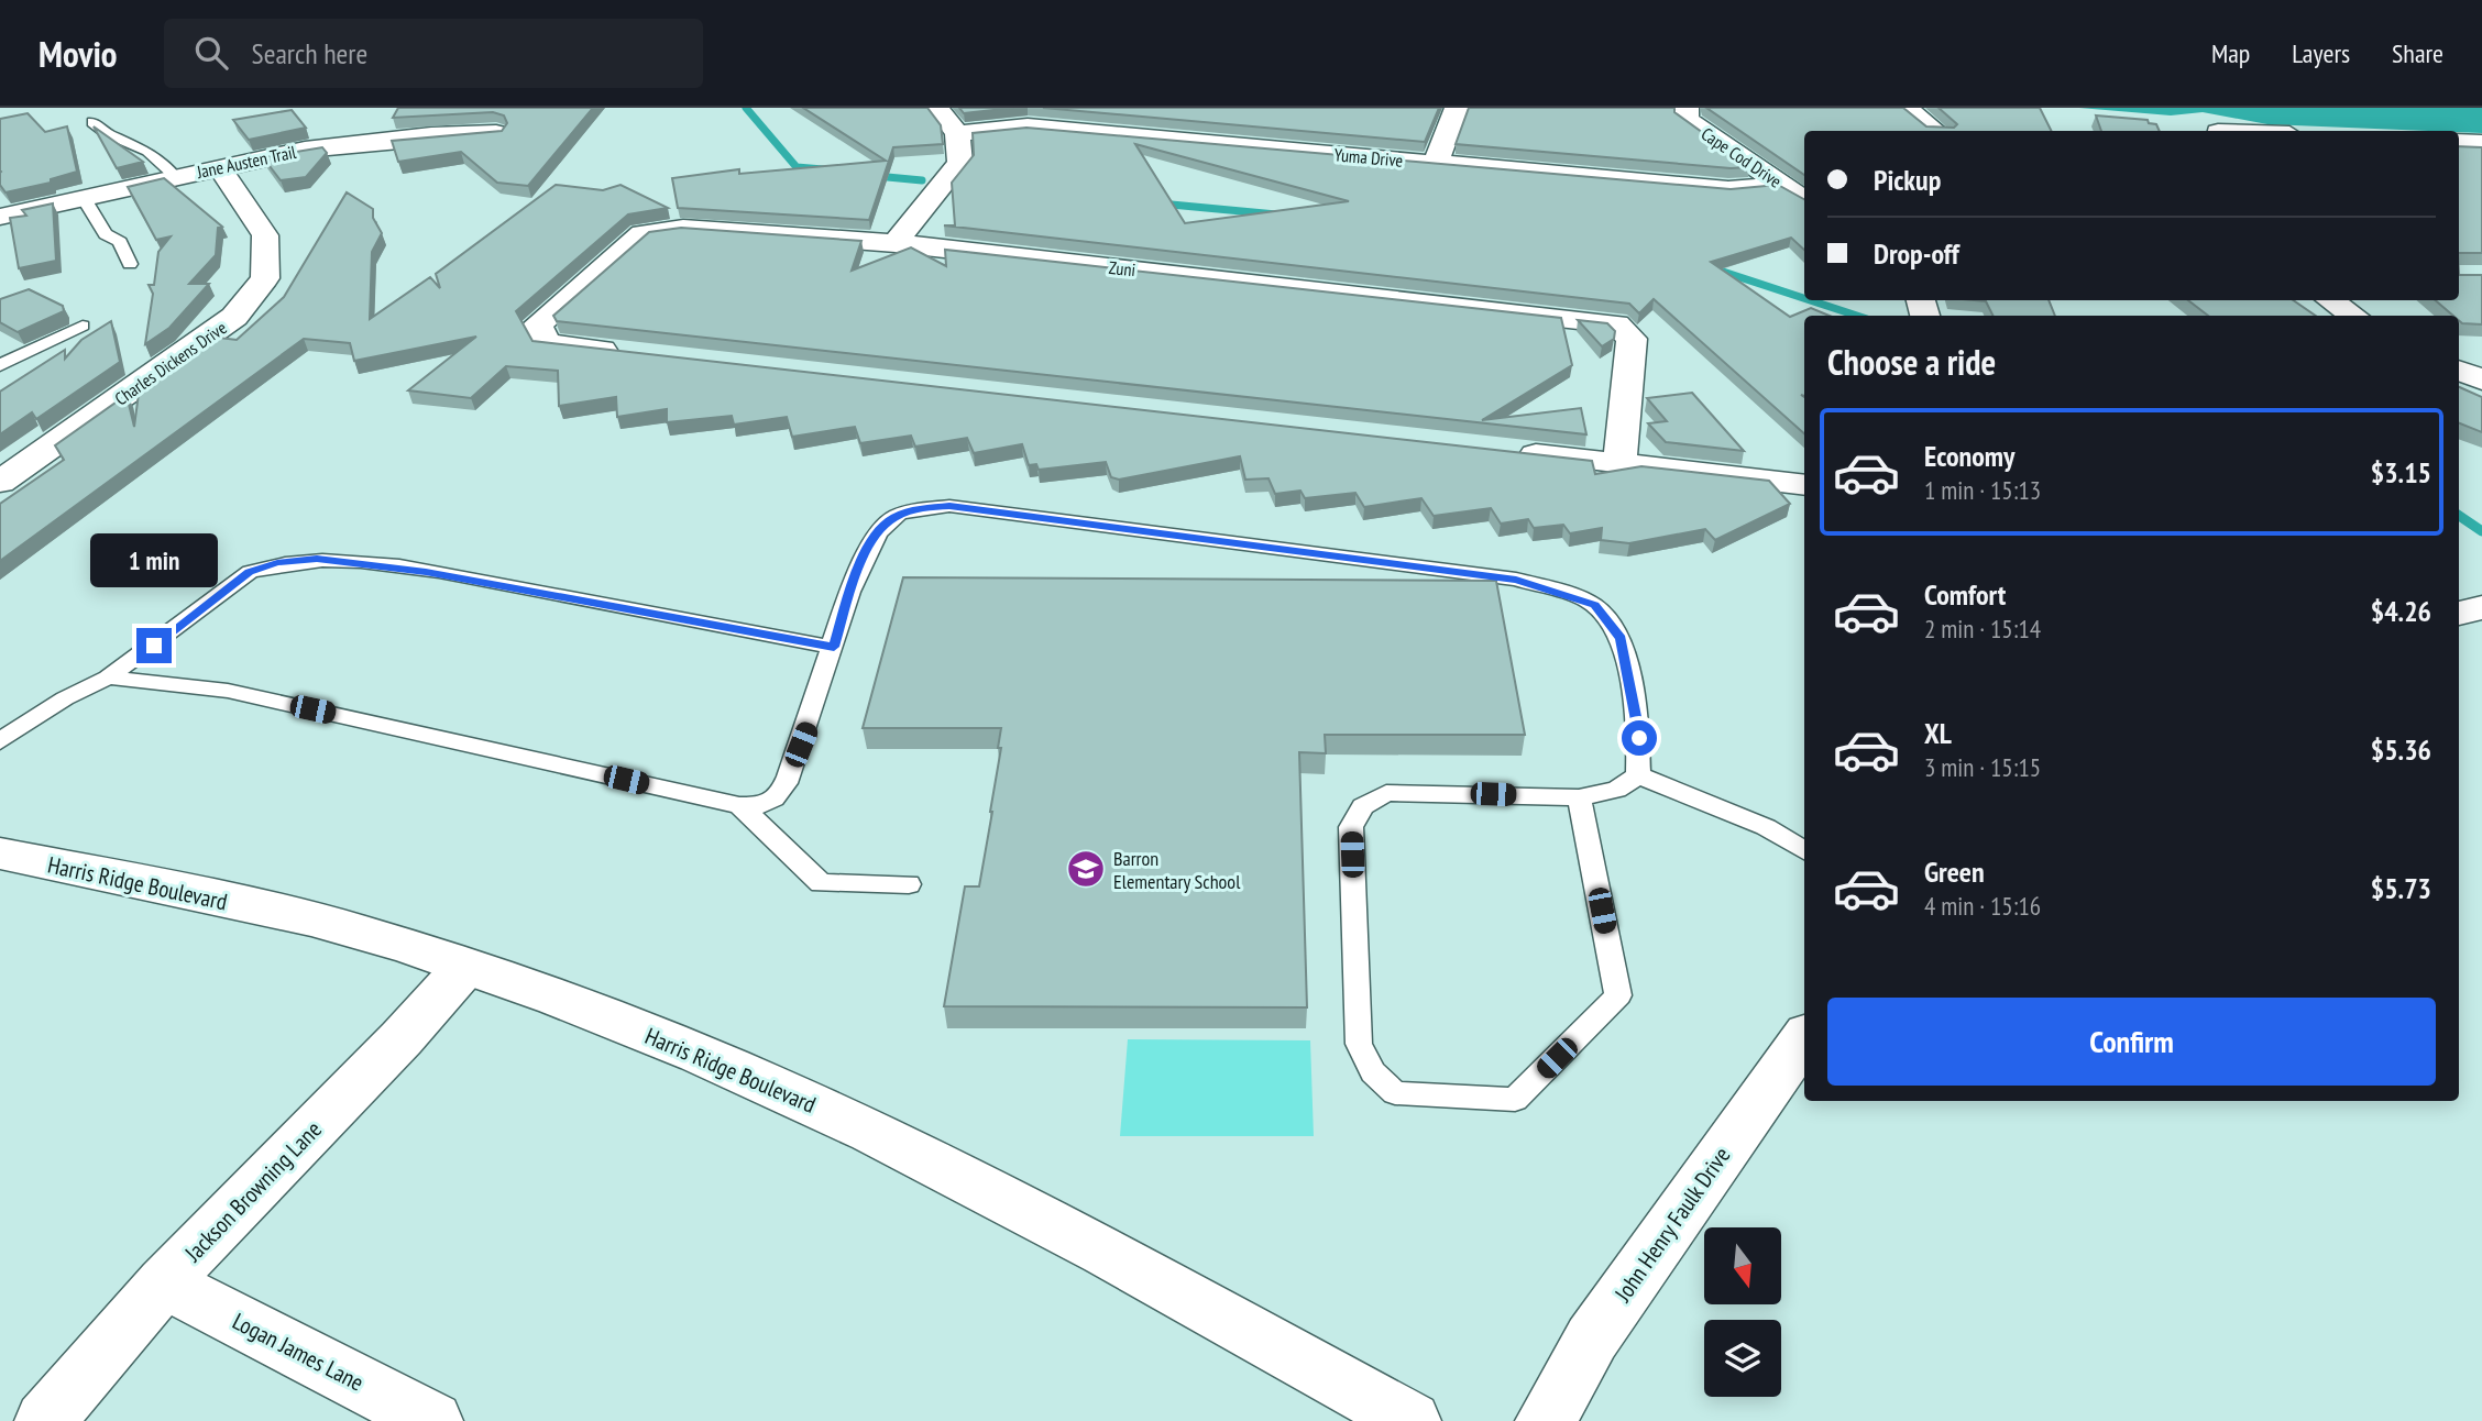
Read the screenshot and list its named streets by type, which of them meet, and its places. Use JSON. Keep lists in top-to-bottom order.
{
  "streets": {
    "street": [
      "Yuma Drive",
      "Cape Cod Drive",
      "Jane Austen Trail",
      "Zuni",
      "Charles Dickens Drive",
      "Harris Ridge Boulevard",
      "Jackson Browning Lane",
      "John Henry Faulk Drive",
      "Logan James Lane"
    ]
  },
  "crossings": [
    ["Yuma Drive", "Cape Cod Drive"],
    ["Jane Austen Trail", "Charles Dickens Drive"],
    ["Harris Ridge Boulevard", "Jackson Browning Lane"],
    ["Jackson Browning Lane", "Logan James Lane"]
  ],
  "places": {
    "school or university": ["Barron Elementary School"]
  },
  "north": "bottom",
  "page": {
    "header": "Movio",
    "search": "Search here",
    "nav": ["Map", "Layers", "Share"],
    "banner": ["Pickup", "Drop-off"],
    "heading": "Choose a ride",
    "list": [
      {
        "name": "Economy",
        "note": "1 min · 15:13",
        "value": "$3.15"
      },
      {
        "name": "Comfort",
        "note": "2 min · 15:14",
        "value": "$4.26"
      },
      {
        "name": "XL",
        "note": "3 min · 15:15",
        "value": "$5.36"
      },
      {
        "name": "Green",
        "note": "4 min · 15:16",
        "value": "$5.73"
      }
    ],
    "bubble": "1 min",
    "buttons": "Confirm"
  }
}
